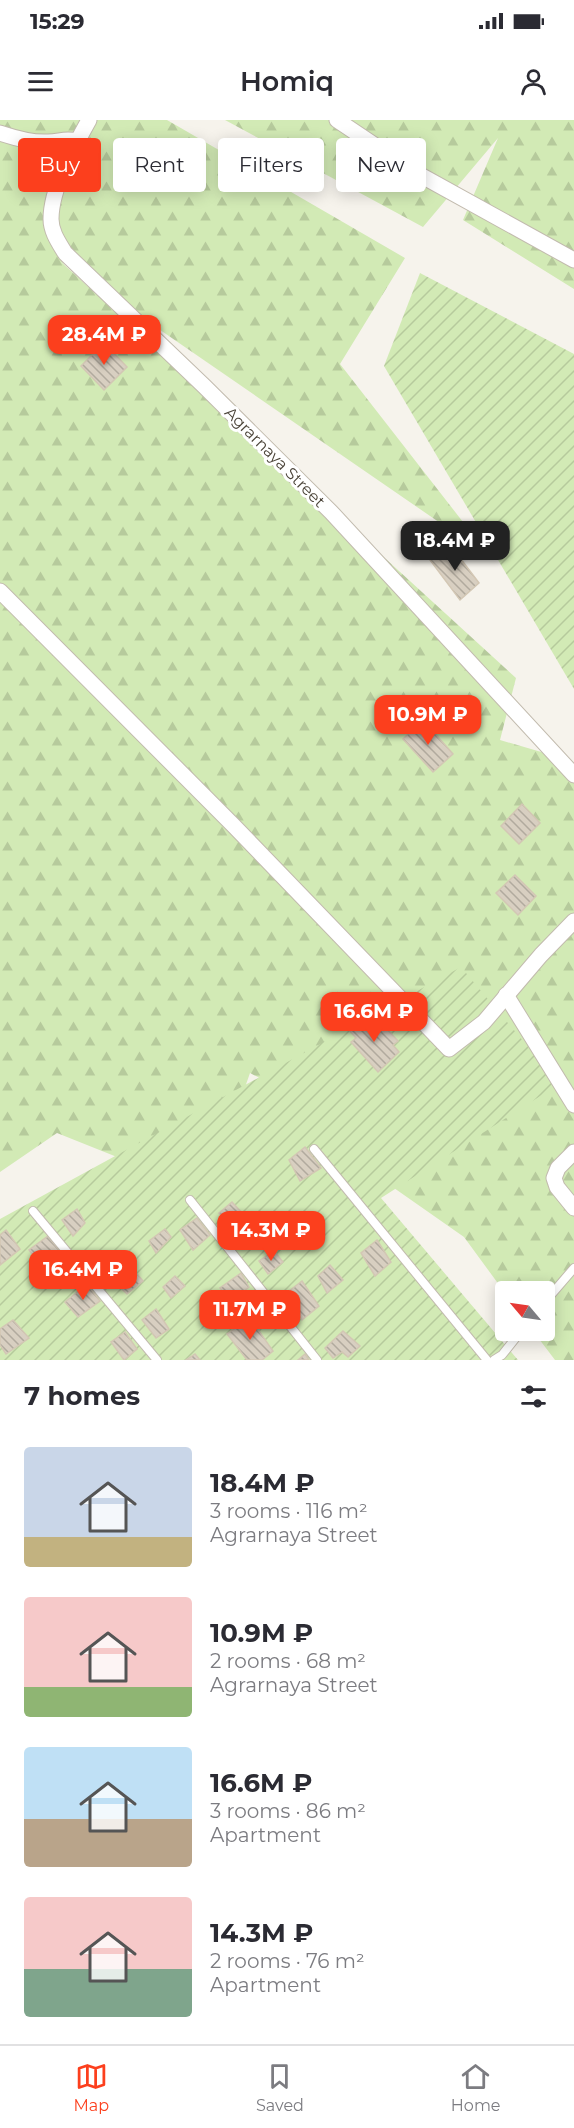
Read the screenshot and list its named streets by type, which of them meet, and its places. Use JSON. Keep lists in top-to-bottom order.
{
  "streets": {
    "street": ["Agrarnaya Street"]
  },
  "north": "top left",
  "page": {
    "status": "15:29",
    "header": "Homiq",
    "chip": [
      "Buy",
      "Rent",
      "Filters",
      "New"
    ],
    "price": [
      "28.4M ₽",
      "18.4M ₽",
      "10.9M ₽",
      "16.6M ₽",
      "14.3M ₽",
      "16.4M ₽",
      "11.7M ₽"
    ],
    "heading": "7 homes",
    "list": [
      {
        "name": "18.4M ₽",
        "note": "3 rooms · 116 m² · Agrarnaya Street"
      },
      {
        "name": "10.9M ₽",
        "note": "2 rooms · 68 m² · Agrarnaya Street"
      },
      {
        "name": "16.6M ₽",
        "note": "3 rooms · 86 m² · Apartment"
      },
      {
        "name": "14.3M ₽",
        "note": "2 rooms · 76 m² · Apartment"
      }
    ],
    "tabs": ["Map", "Saved", "Home"]
  }
}
